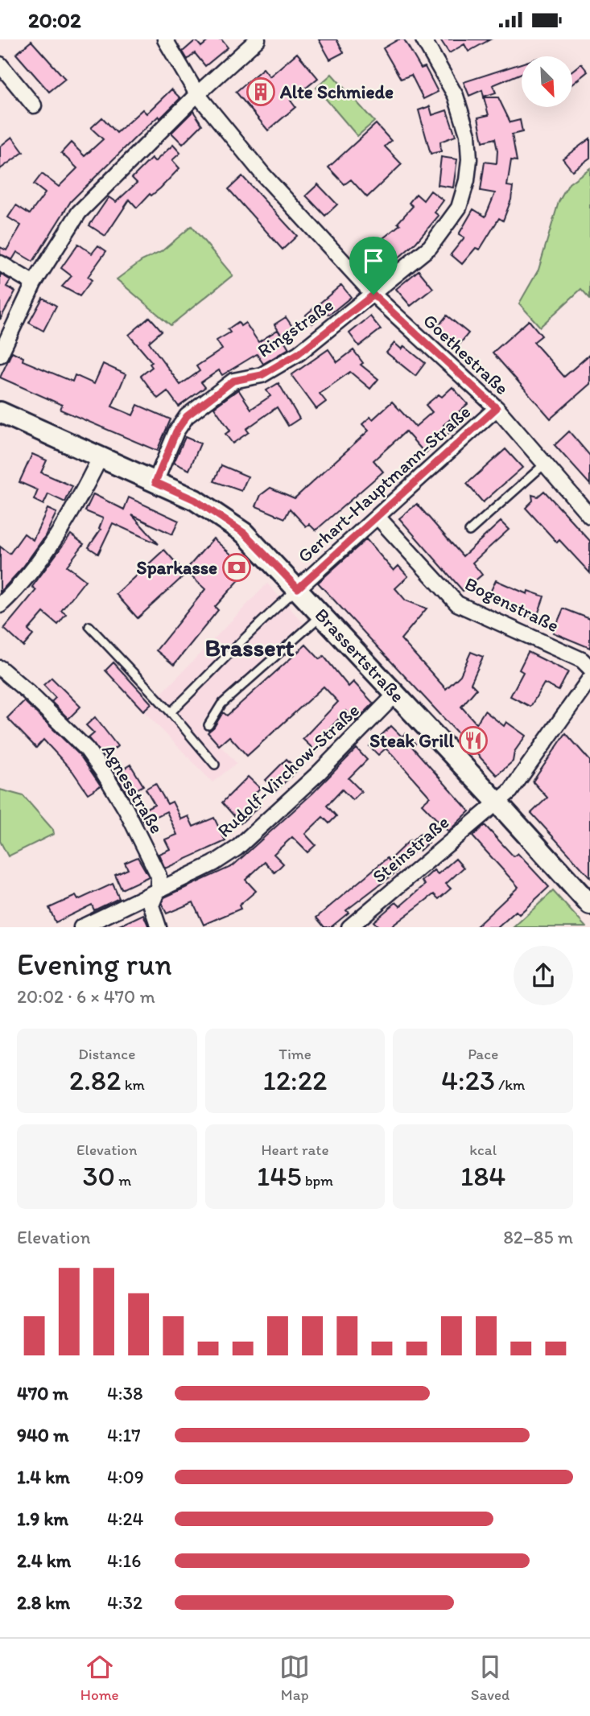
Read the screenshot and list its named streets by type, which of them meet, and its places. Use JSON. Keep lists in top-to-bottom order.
{
  "streets": {
    "main road": ["Brassertstraße"],
    "street": [
      "Ringstraße",
      "Goethestraße",
      "Gerhart-Hauptmann-Straße",
      "Bogenstraße",
      "Rudolf-Virchow-Straße",
      "Agnesstraße",
      "Steinstraße"
    ]
  },
  "crossings": [
    ["Ringstraße", "Goethestraße"],
    ["Ringstraße", "Brassertstraße"],
    ["Goethestraße", "Gerhart-Hauptmann-Straße"],
    ["Gerhart-Hauptmann-Straße", "Bogenstraße"],
    ["Gerhart-Hauptmann-Straße", "Brassertstraße"],
    ["Brassertstraße", "Rudolf-Virchow-Straße"],
    ["Brassertstraße", "Steinstraße"],
    ["Rudolf-Virchow-Straße", "Agnesstraße"]
  ],
  "districts": ["Brassert"],
  "places": {
    "building": ["Alte Schmiede"],
    "bank": ["Sparkasse"],
    "restaurant": ["Steak Grill"]
  },
  "north": "bottom right",
  "page": {
    "status": "20:02",
    "heading": ["Evening run", "20:02 · 6 × 470 m"],
    "stats": [
      ["Distance", "2.82 km"],
      ["Time", "12:22"],
      ["Pace", "4:23 /km"],
      ["Elevation", "30 m"],
      ["Heart rate", "145 bpm"],
      ["kcal", "184"]
    ],
    "chart": ["Elevation", "82–85 m"],
    "list": [
      {
        "name": "470 m",
        "note": "4:38"
      },
      {
        "name": "940 m",
        "note": "4:17"
      },
      {
        "name": "1.4 km",
        "note": "4:09"
      },
      {
        "name": "1.9 km",
        "note": "4:24"
      },
      {
        "name": "2.4 km",
        "note": "4:16"
      },
      {
        "name": "2.8 km",
        "note": "4:32"
      }
    ],
    "tabs": ["Home", "Map", "Saved"]
  }
}
